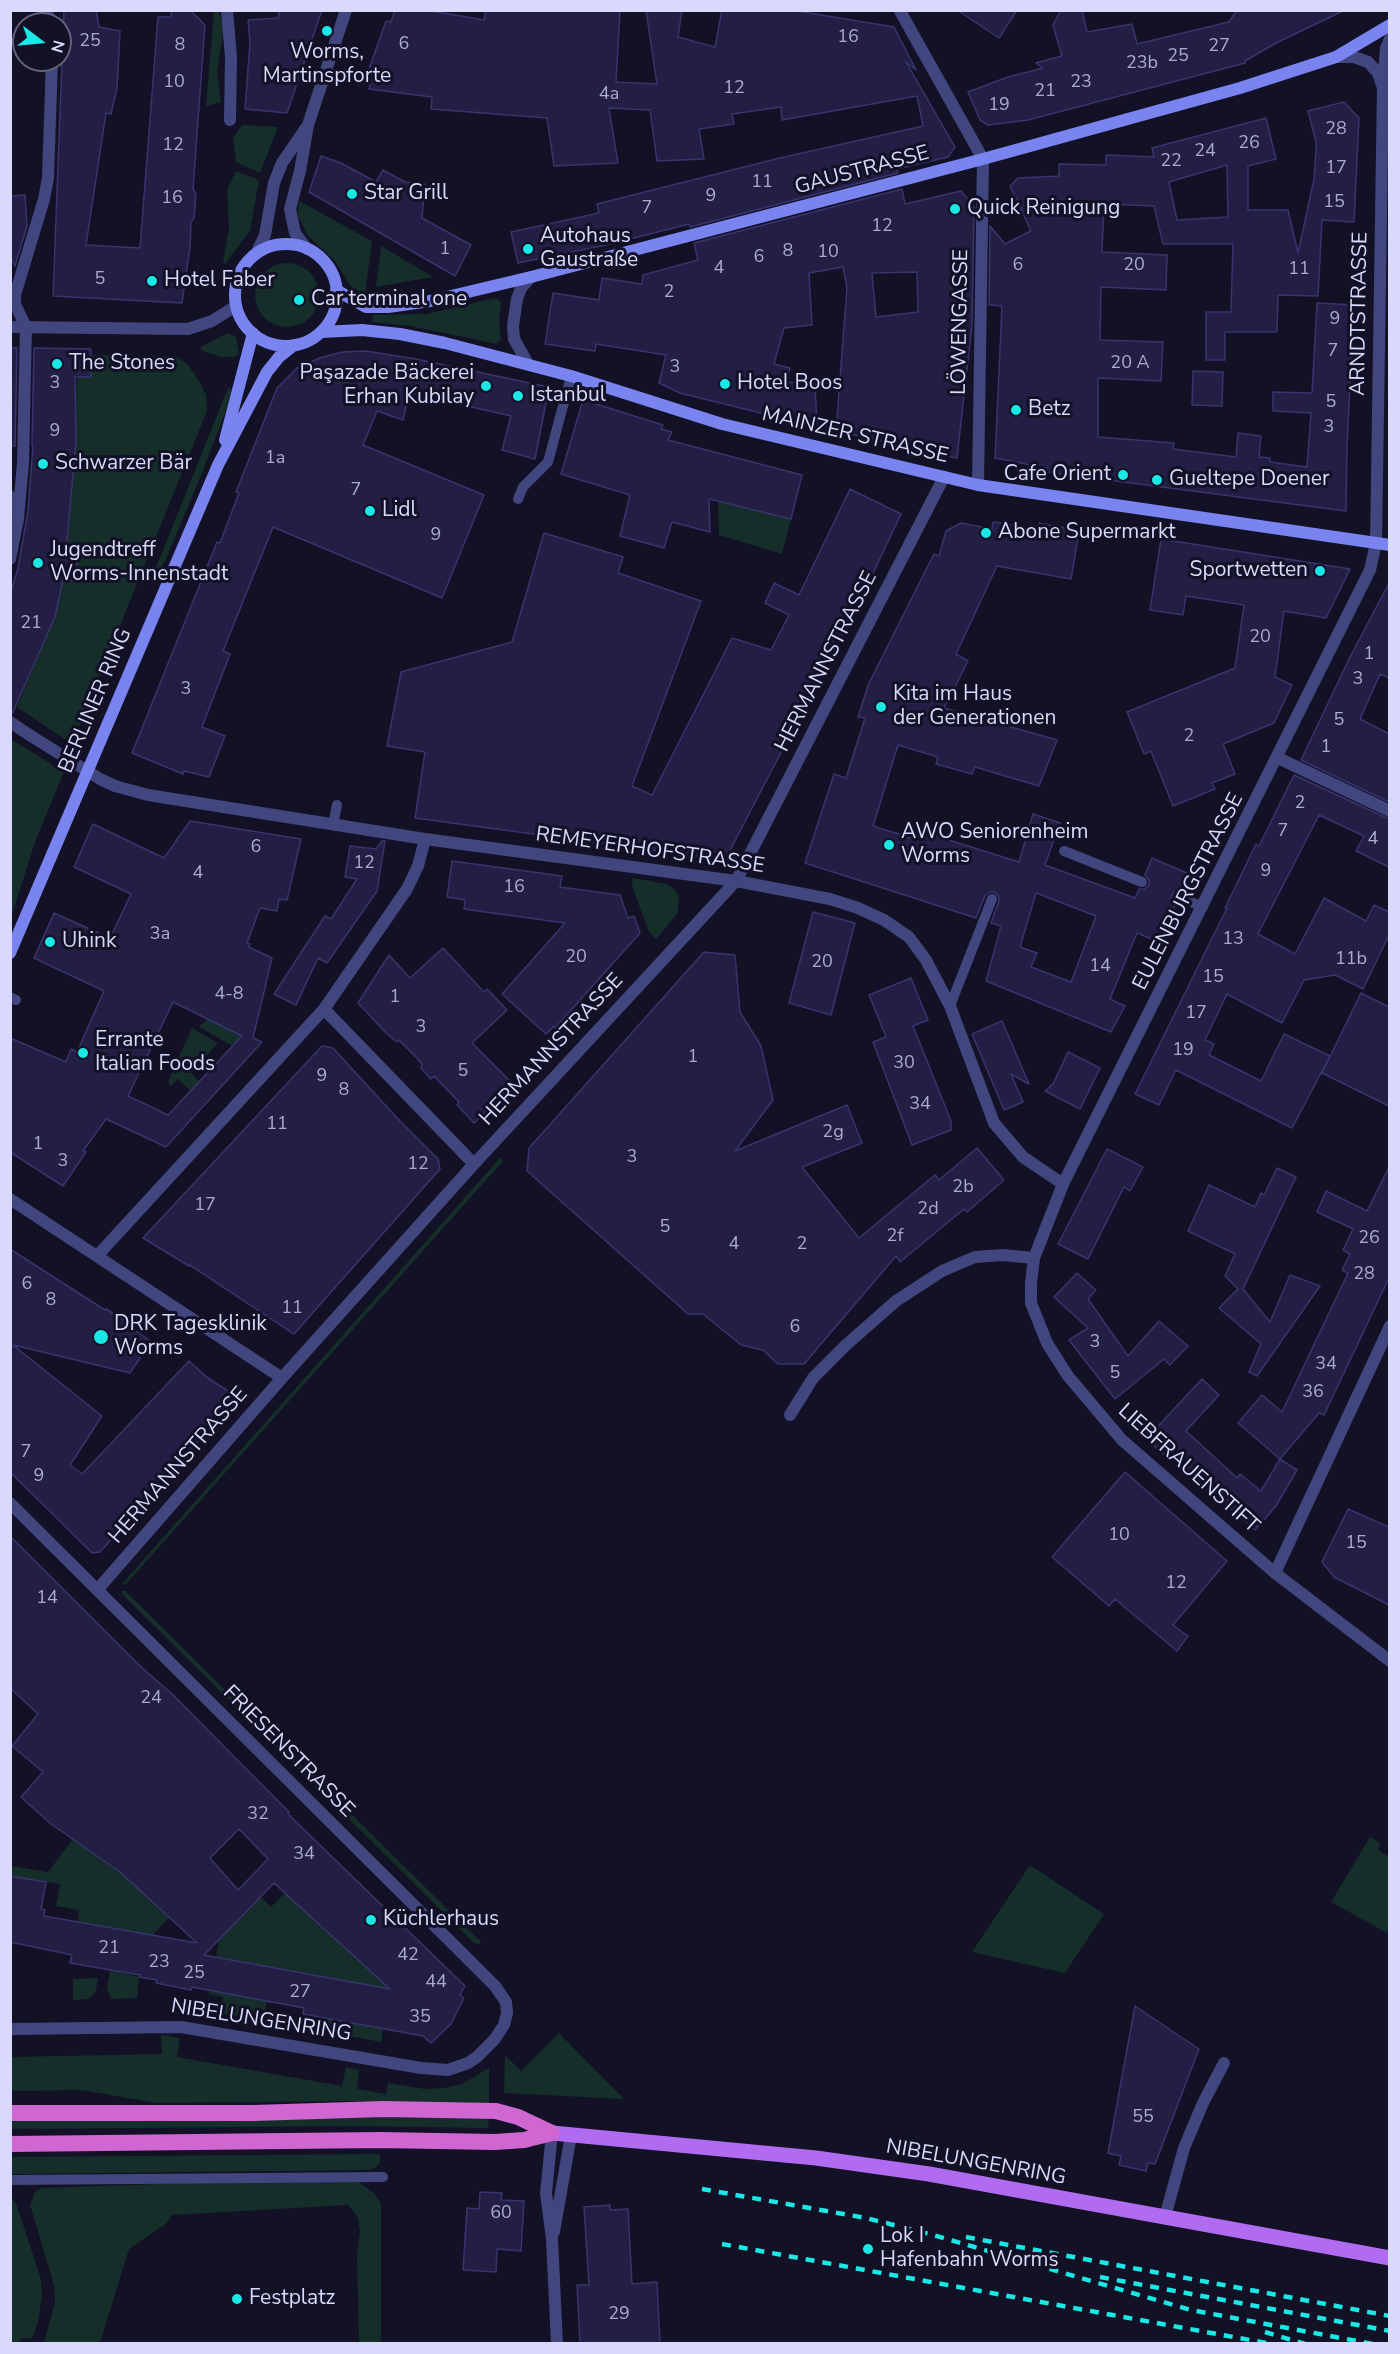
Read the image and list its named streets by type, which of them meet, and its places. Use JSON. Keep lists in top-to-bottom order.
{
  "streets": {
    "main road": [
      "GAUSTRASSE",
      "MAINZER STRASSE",
      "BERLINER RING",
      "NIBELUNGENRING"
    ],
    "street": [
      "ARNDTSTRASSE",
      "LÖWENGASSE",
      "HERMANNSTRASSE",
      "REMEYERHOFSTRASSE",
      "EULENBURGSTRASSE",
      "LIEBFRAUENSTIFT",
      "FRIESENSTRASSE"
    ]
  },
  "crossings": [
    ["GAUSTRASSE", "LÖWENGASSE"],
    ["GAUSTRASSE", "MAINZER STRASSE"],
    ["GAUSTRASSE", "BERLINER RING"],
    ["ARNDTSTRASSE", "MAINZER STRASSE"],
    ["ARNDTSTRASSE", "EULENBURGSTRASSE"],
    ["LÖWENGASSE", "MAINZER STRASSE"],
    ["MAINZER STRASSE", "HERMANNSTRASSE"],
    ["MAINZER STRASSE", "BERLINER RING"],
    ["MAINZER STRASSE", "EULENBURGSTRASSE"],
    ["HERMANNSTRASSE", "REMEYERHOFSTRASSE"],
    ["HERMANNSTRASSE", "FRIESENSTRASSE"],
    ["BERLINER RING", "REMEYERHOFSTRASSE"],
    ["REMEYERHOFSTRASSE", "EULENBURGSTRASSE"],
    ["EULENBURGSTRASSE", "LIEBFRAUENSTIFT"],
    ["FRIESENSTRASSE", "NIBELUNGENRING"]
  ],
  "places": [
    "Worms, Martinspforte",
    "Star Grill",
    "Quick Reinigung",
    "Autohaus Gaustraße",
    "Hotel Faber",
    "Car terminal one",
    "The Stones",
    "Hotel Boos",
    "Paşazade Bäckerei Erhan Kubilay",
    "Istanbul",
    "Betz",
    "Schwarzer Bär",
    "Cafe Orient",
    "Gueltepe Doener",
    "Lidl",
    "Abone Supermarkt",
    "Jugendtreff Worms-Innenstadt",
    "Sportwetten",
    "Kita im Haus der Generationen",
    "AWO Seniorenheim Worms",
    "Uhink",
    "Errante Italian Foods",
    "DRK Tagesklinik Worms",
    "Küchlerhaus",
    "Lok I Hafenbahn Worms",
    "Festplatz"
  ],
  "house_numbers": [
    "16",
    "25",
    "6",
    "8",
    "27",
    "25",
    "23b",
    "10",
    "23",
    "12",
    "21",
    "4a",
    "19",
    "28",
    "26",
    "12",
    "24",
    "22",
    "17",
    "11",
    "9",
    "16",
    "15",
    "7",
    "12",
    "1",
    "8",
    "10",
    "6",
    "6",
    "20",
    "4",
    "11",
    "5",
    "2",
    "9",
    "7",
    "20 A",
    "3",
    "3",
    "5",
    "3",
    "9",
    "1a",
    "7",
    "9",
    "21",
    "20",
    "1",
    "3",
    "3",
    "5",
    "2",
    "1",
    "2",
    "7",
    "4",
    "6",
    "12",
    "9",
    "4",
    "16",
    "3a",
    "13",
    "20",
    "11b",
    "20",
    "14",
    "15",
    "4-8",
    "1",
    "17",
    "3",
    "19",
    "1",
    "30",
    "5",
    "9",
    "8",
    "34",
    "11",
    "2g",
    "1",
    "3",
    "3",
    "12",
    "2b",
    "17",
    "2d",
    "5",
    "2f",
    "26",
    "4",
    "2",
    "28",
    "6",
    "8",
    "11",
    "6",
    "3",
    "34",
    "5",
    "36",
    "7",
    "9",
    "10",
    "15",
    "12",
    "14",
    "24",
    "32",
    "34",
    "21",
    "42",
    "23",
    "25",
    "44",
    "27",
    "35",
    "55",
    "60",
    "29"
  ],
  "north": "right"
}
